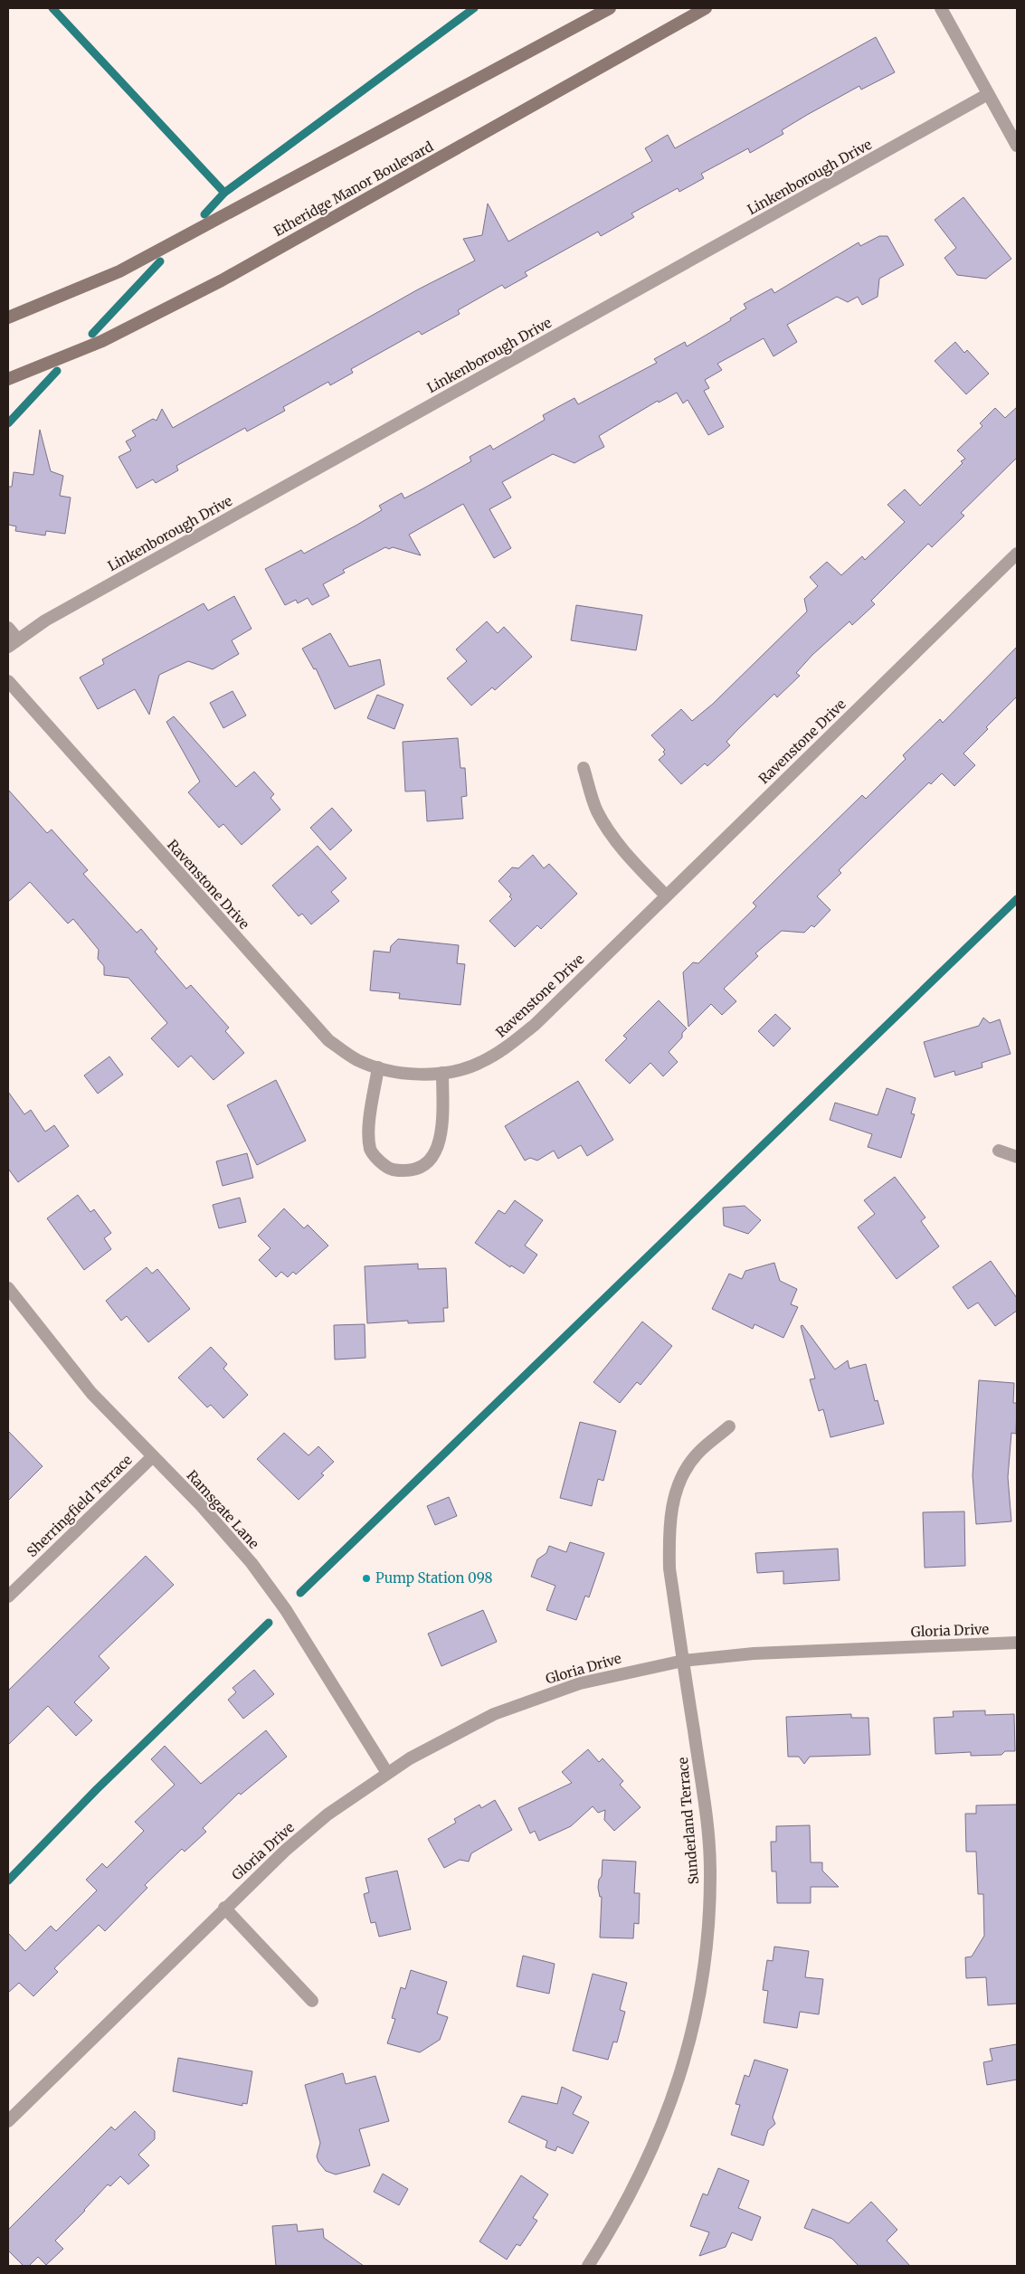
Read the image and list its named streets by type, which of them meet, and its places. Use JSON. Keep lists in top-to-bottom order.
{
  "streets": {
    "main road": ["Etheridge Manor Boulevard"],
    "street": [
      "Linkenborough Drive",
      "Ravenstone Drive",
      "Sherringfield Terrace",
      "Ramsgate Lane",
      "Gloria Drive",
      "Sunderland Terrace"
    ]
  },
  "crossings": [
    ["Sherringfield Terrace", "Ramsgate Lane"],
    ["Ramsgate Lane", "Gloria Drive"],
    ["Gloria Drive", "Sunderland Terrace"]
  ],
  "places": ["Pump Station 098"]
}
